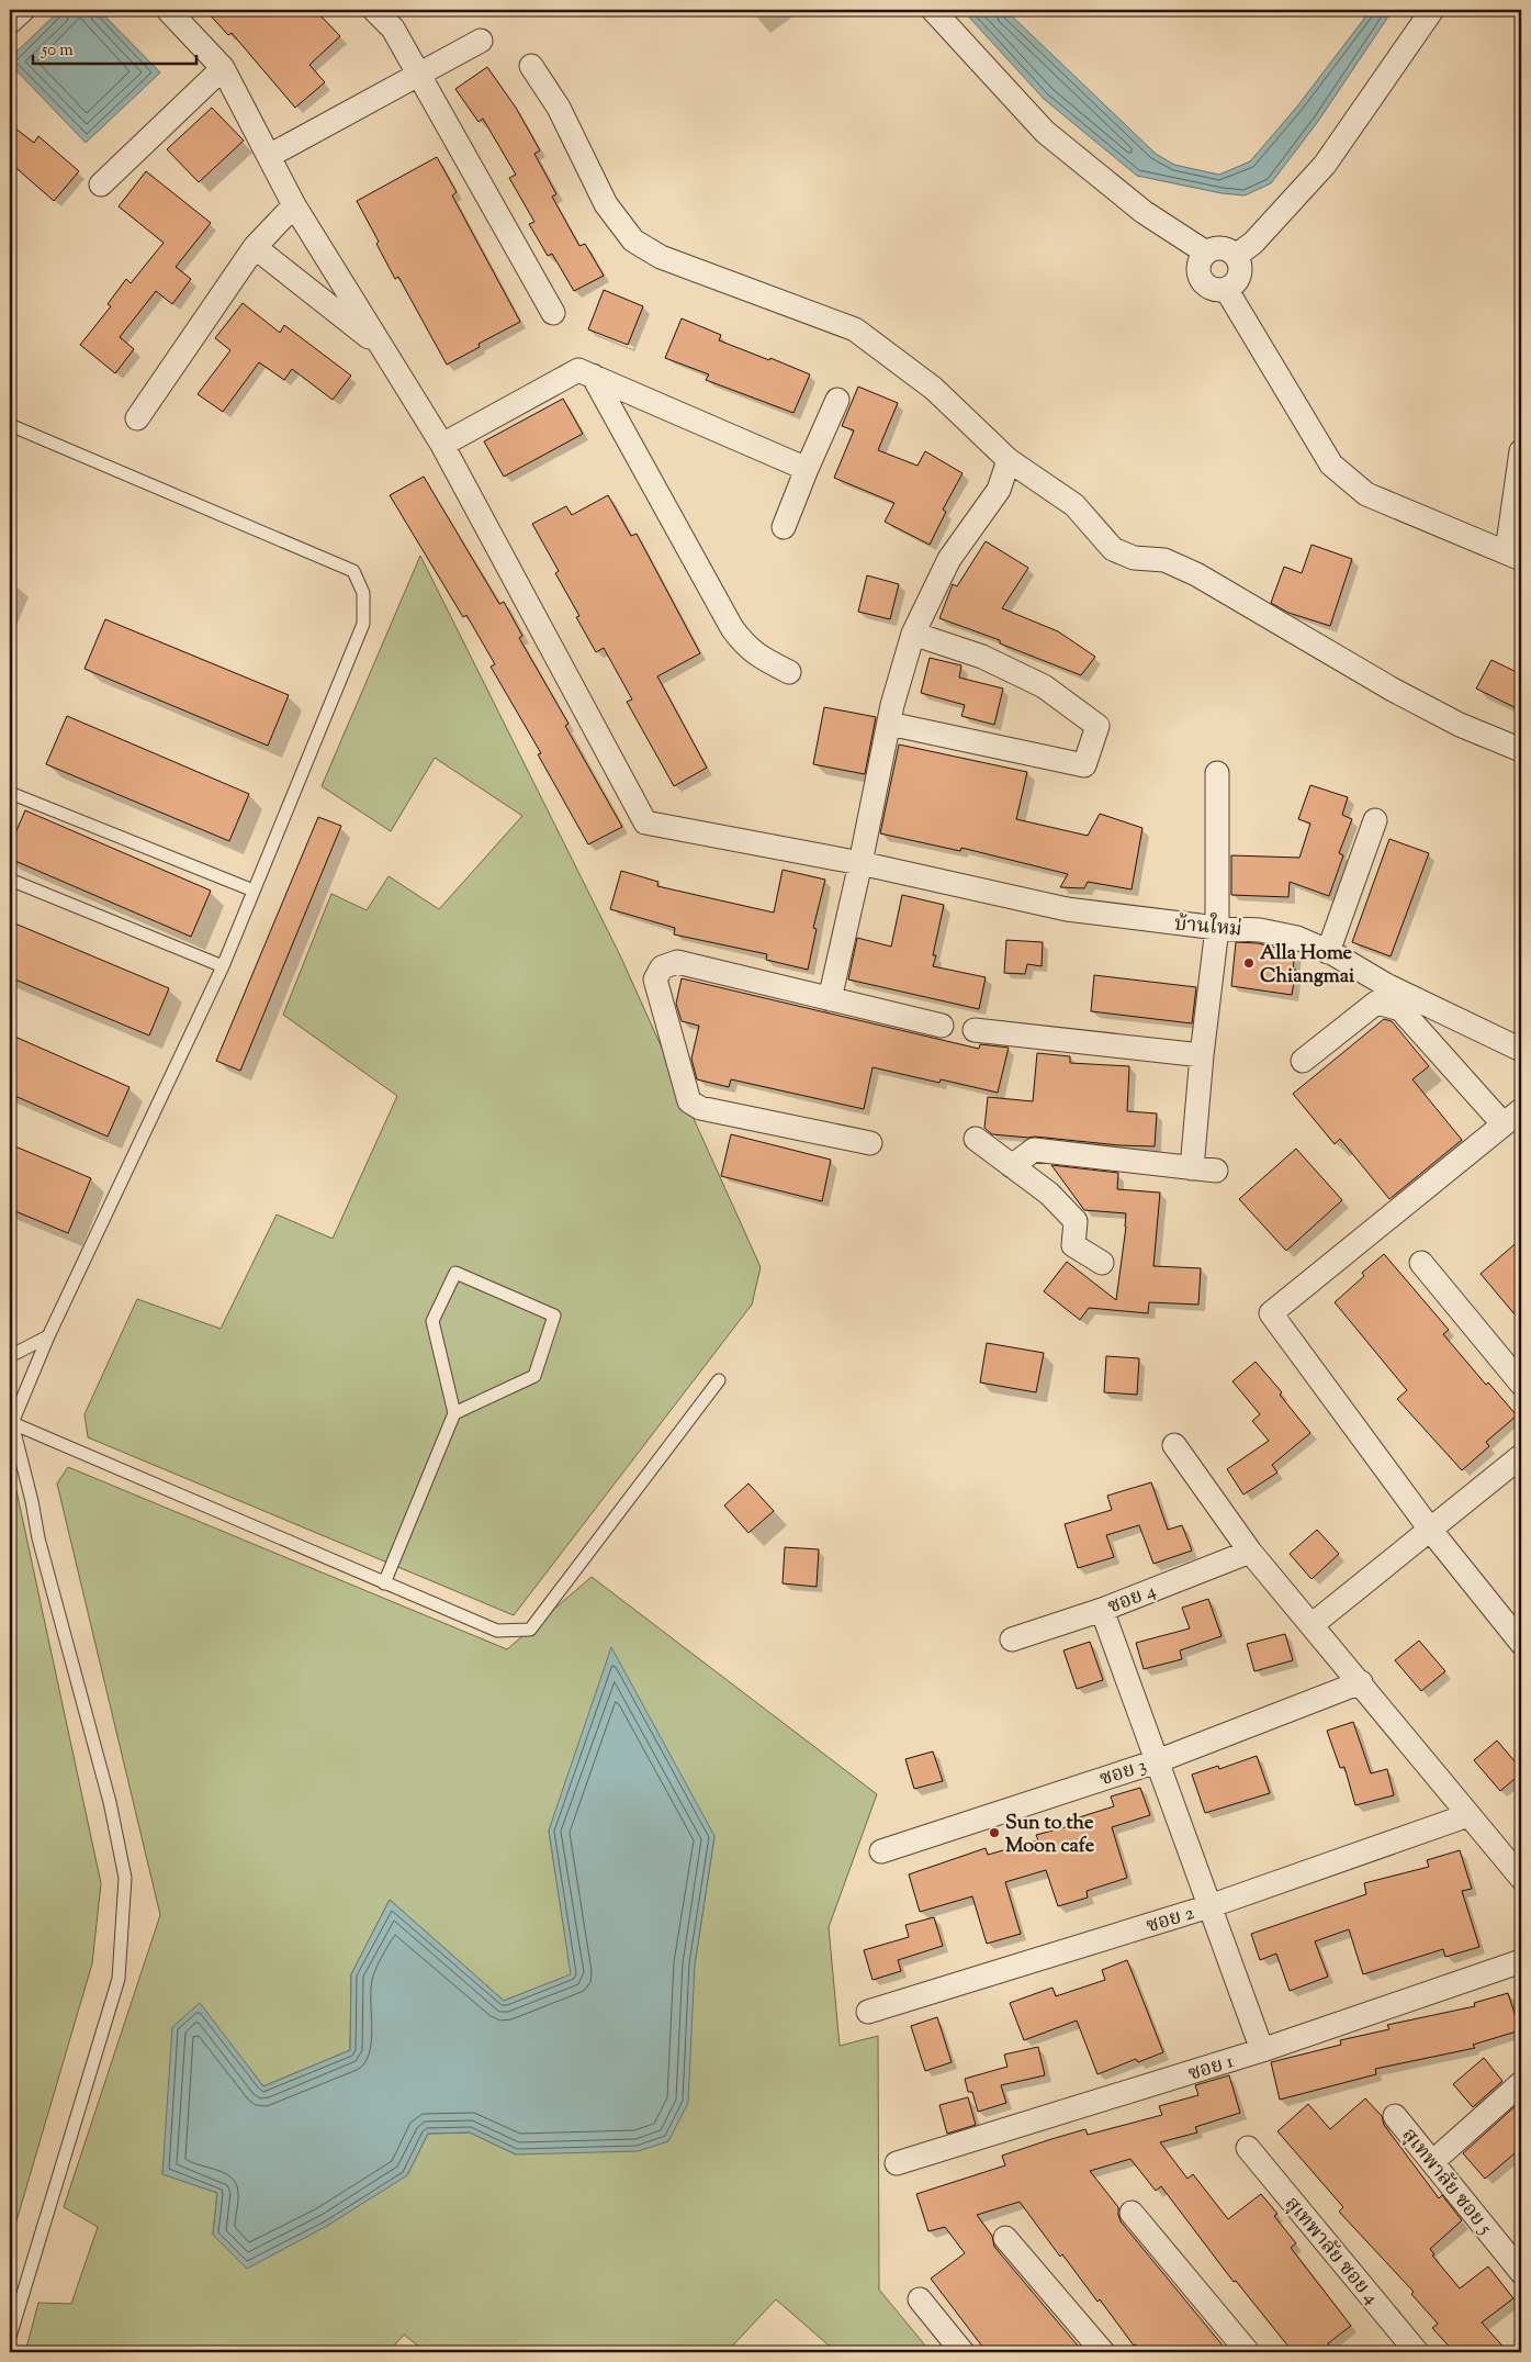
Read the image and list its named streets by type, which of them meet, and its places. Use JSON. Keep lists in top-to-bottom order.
{
  "streets": {
    "street": [
      "บ้านใหม่",
      "ซอย 4",
      "ซอย 3",
      "ซอย 2",
      "ซอย 1",
      "สุเทพาลัย ซอย 5",
      "สุเทพาลัย ซอย 4"
    ]
  },
  "places": ["Alla Home Chiangmai", "Sun to the Moon cafe"],
  "scale_bar": "50 m"
}
